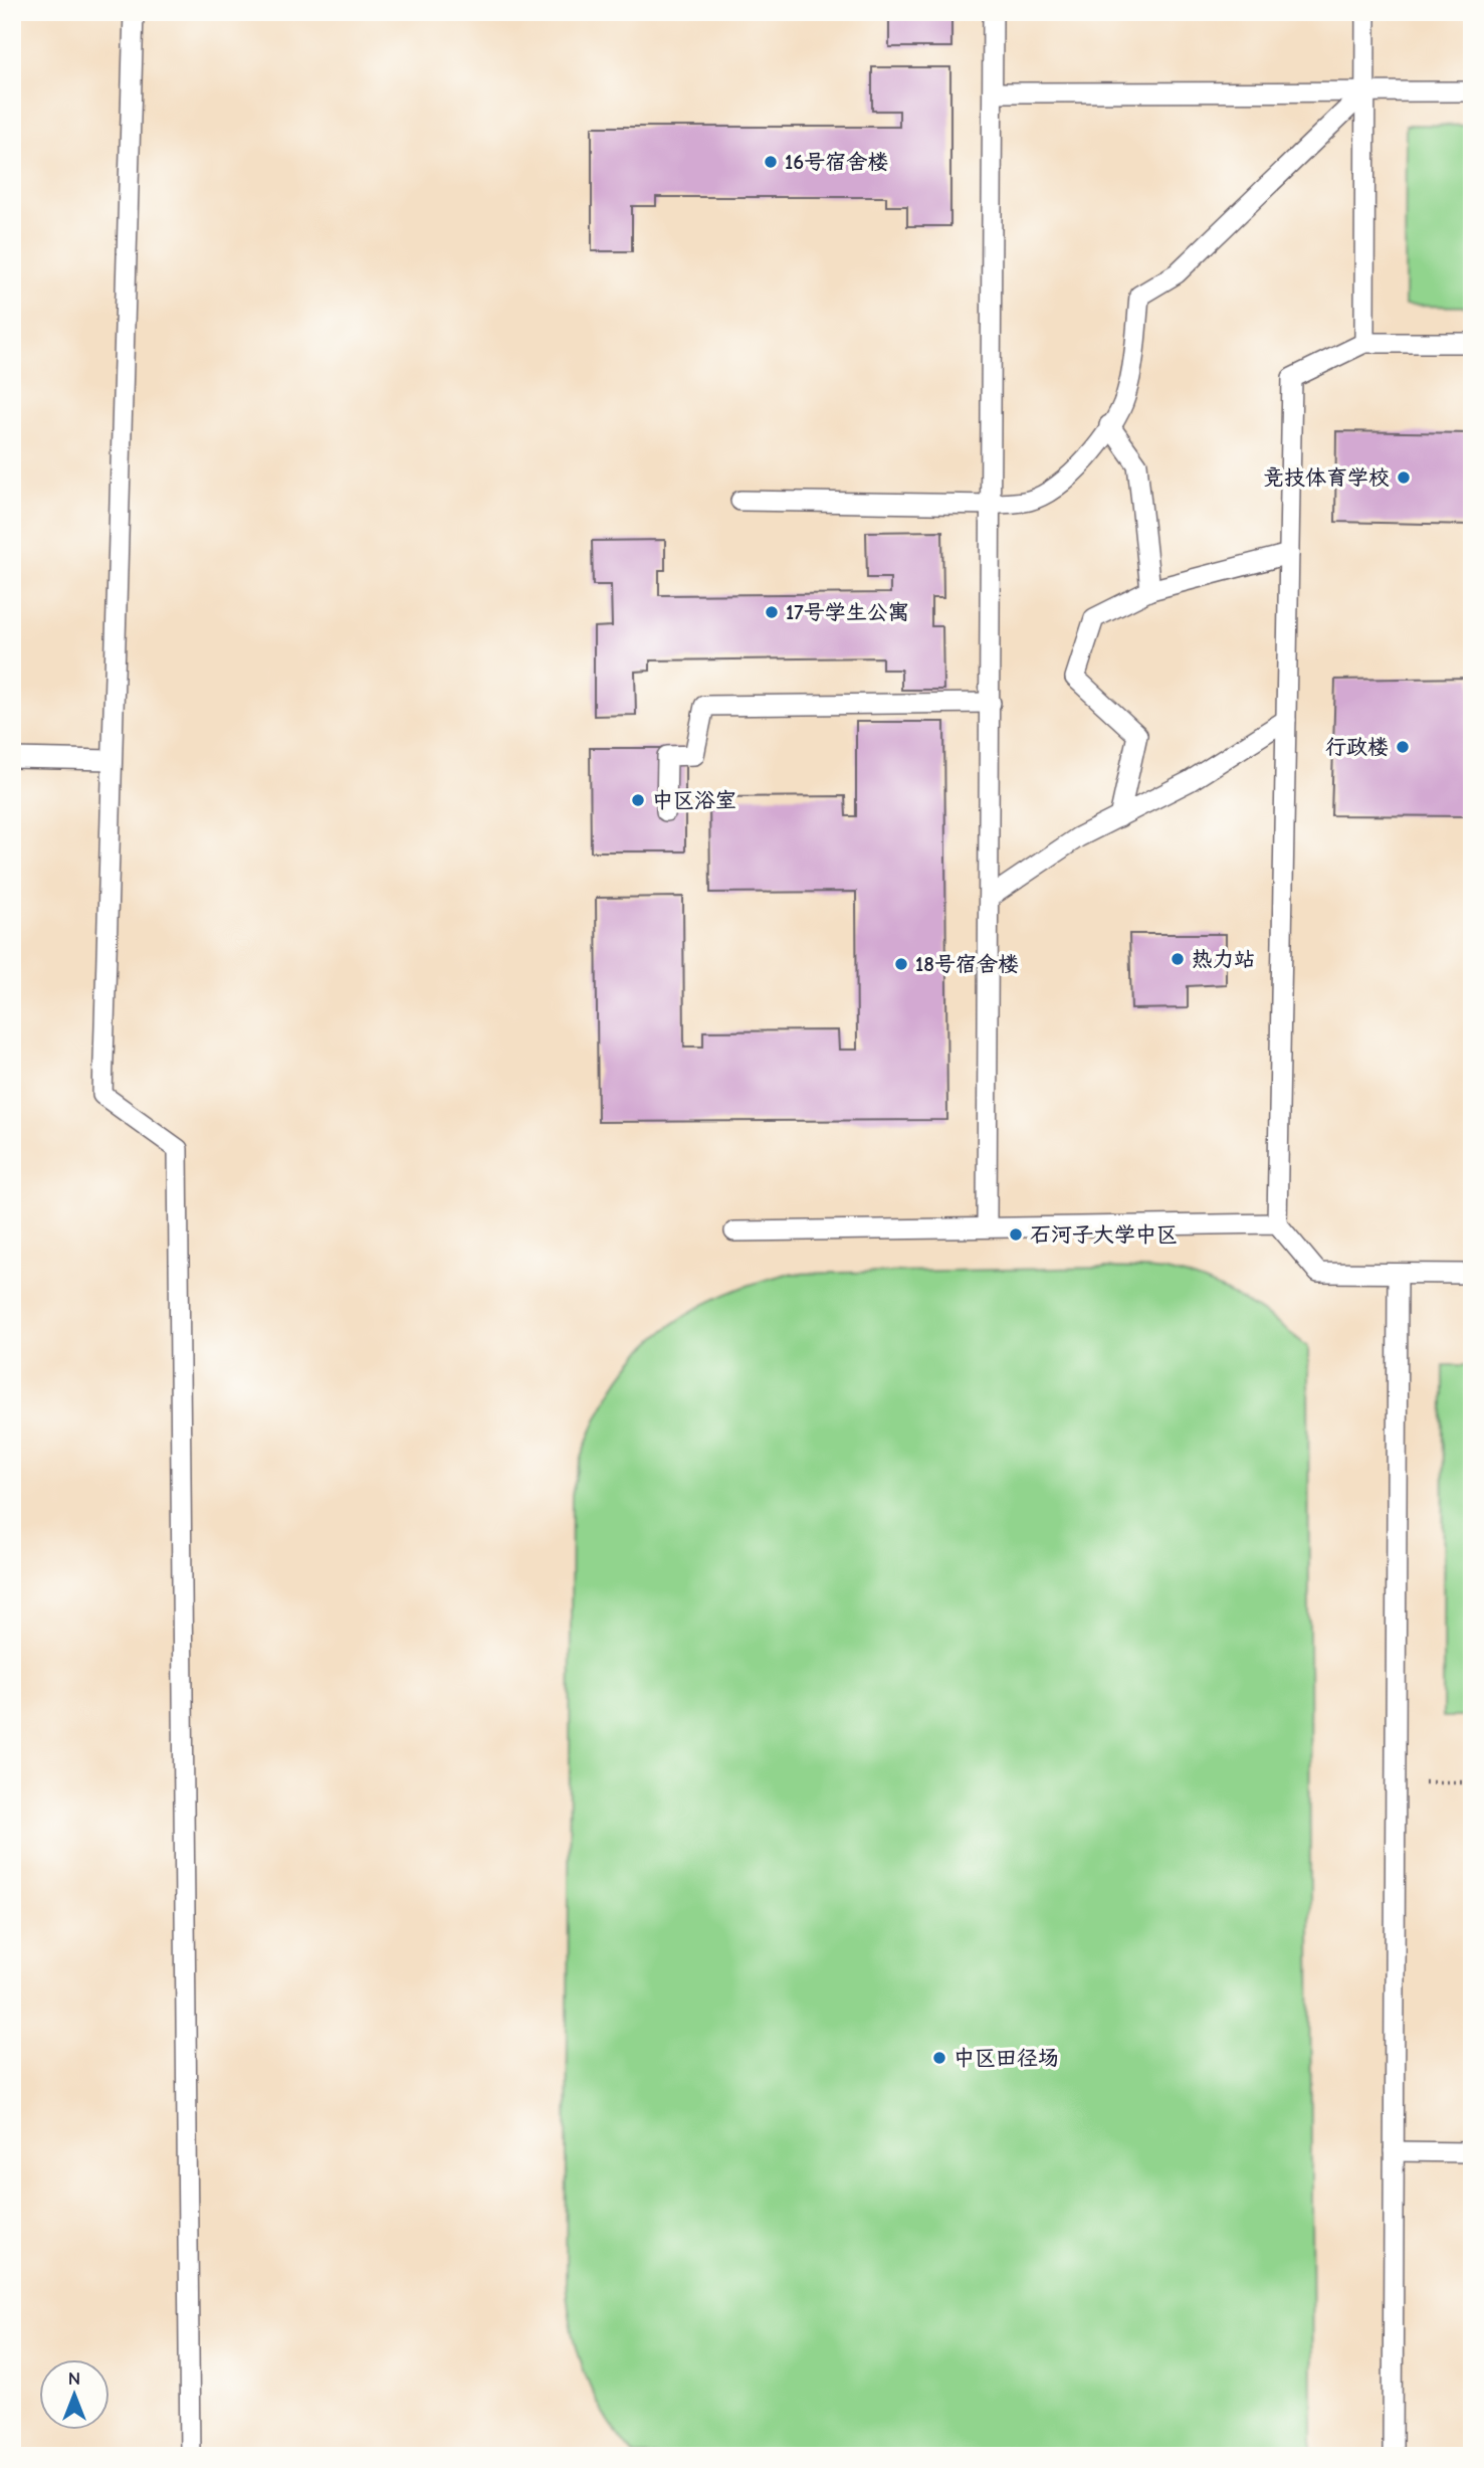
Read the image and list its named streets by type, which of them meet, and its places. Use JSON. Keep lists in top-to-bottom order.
{
  "places": [
    "16号宿舍楼",
    "竞技体育学校",
    "17号学生公寓",
    "行政楼",
    "中区浴室",
    "热力站",
    "18号宿舍楼",
    "石河子大学中区",
    "中区田径场"
  ],
  "north": "top"
}
